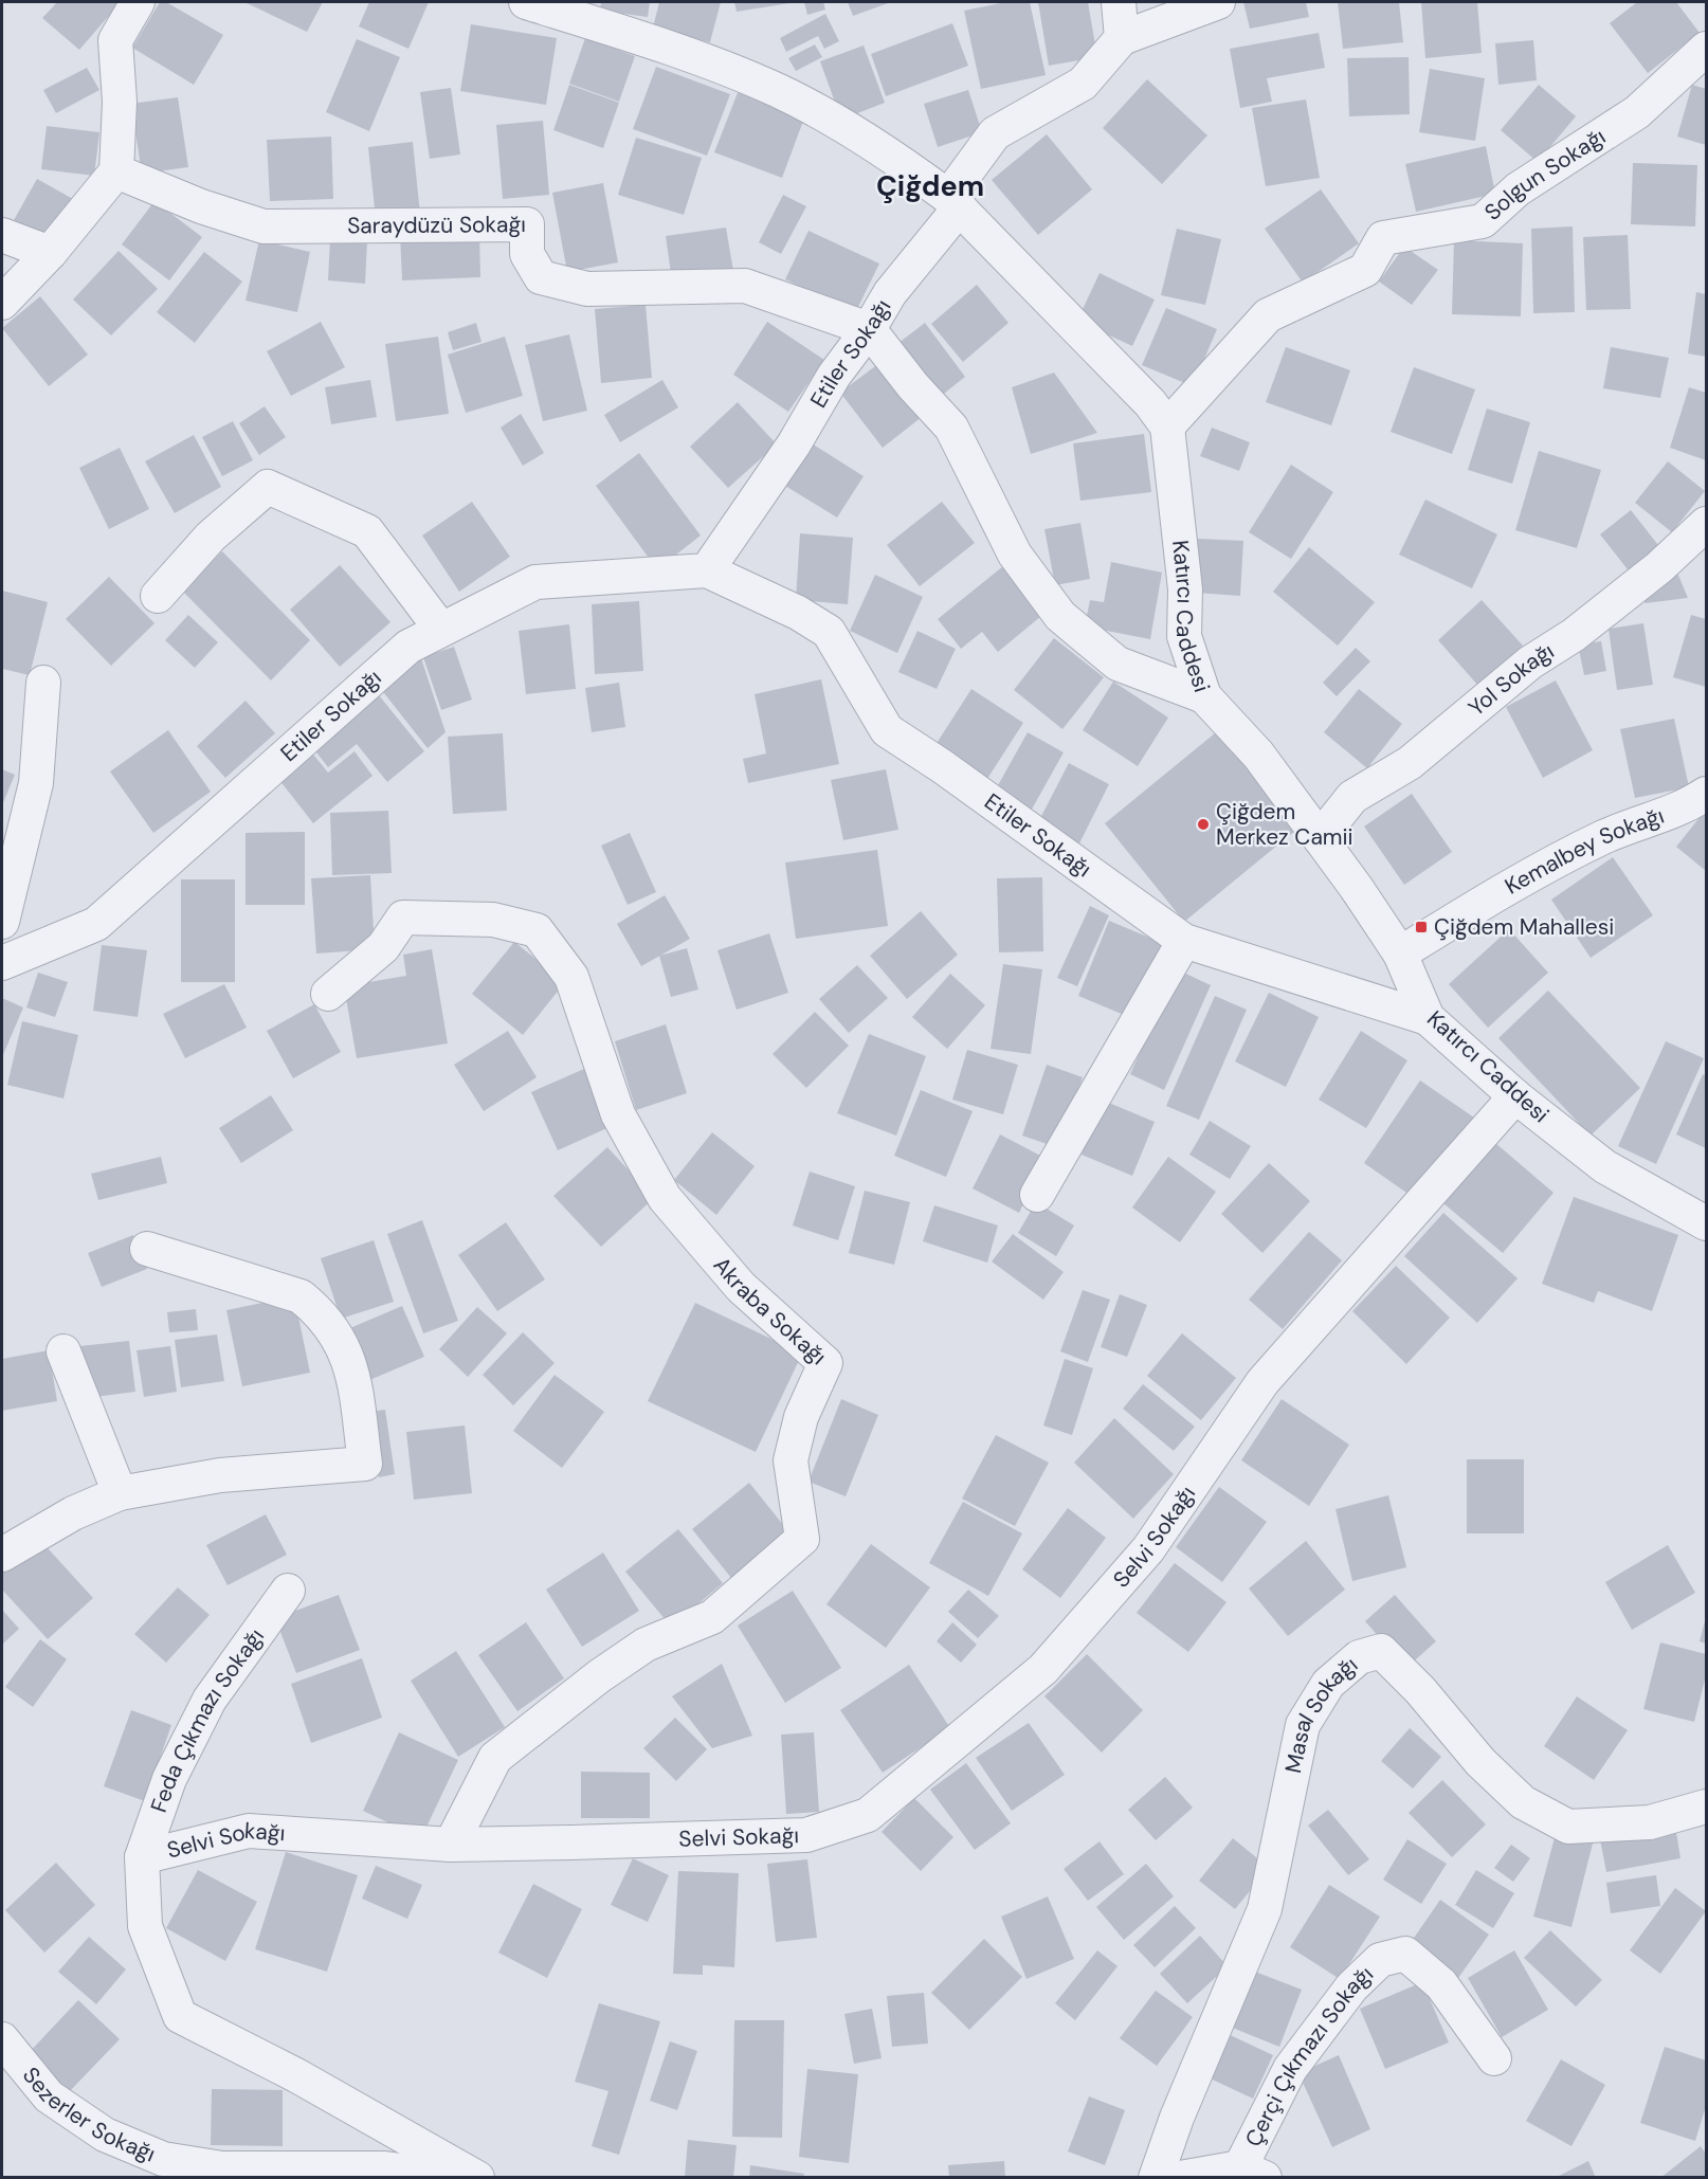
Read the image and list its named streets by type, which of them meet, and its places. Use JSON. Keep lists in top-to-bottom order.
{
  "streets": {
    "street": [
      "Solgun Sokağı",
      "Saraydüzü Sokağı",
      "Etiler Sokağı",
      "Katırcı Caddesi",
      "Yol Sokağı",
      "Kemalbey Sokağı",
      "Akraba Sokağı",
      "Selvi Sokağı",
      "Masal Sokağı",
      "Feda Çıkmazı Sokağı",
      "Çerçi Çıkmazı Sokağı",
      "Sezerler Sokağı"
    ]
  },
  "crossings": [
    ["Solgun Sokağı", "Katırcı Caddesi"],
    ["Saraydüzü Sokağı", "Etiler Sokağı"],
    ["Etiler Sokağı", "Katırcı Caddesi"],
    ["Katırcı Caddesi", "Yol Sokağı"],
    ["Katırcı Caddesi", "Kemalbey Sokağı"],
    ["Katırcı Caddesi", "Selvi Sokağı"],
    ["Akraba Sokağı", "Selvi Sokağı"],
    ["Selvi Sokağı", "Feda Çıkmazı Sokağı"]
  ],
  "districts": ["Çiğdem"],
  "places": {
    "other": ["Çiğdem Merkez Camii"],
    "transit": ["Çiğdem Mahallesi"]
  }
}
